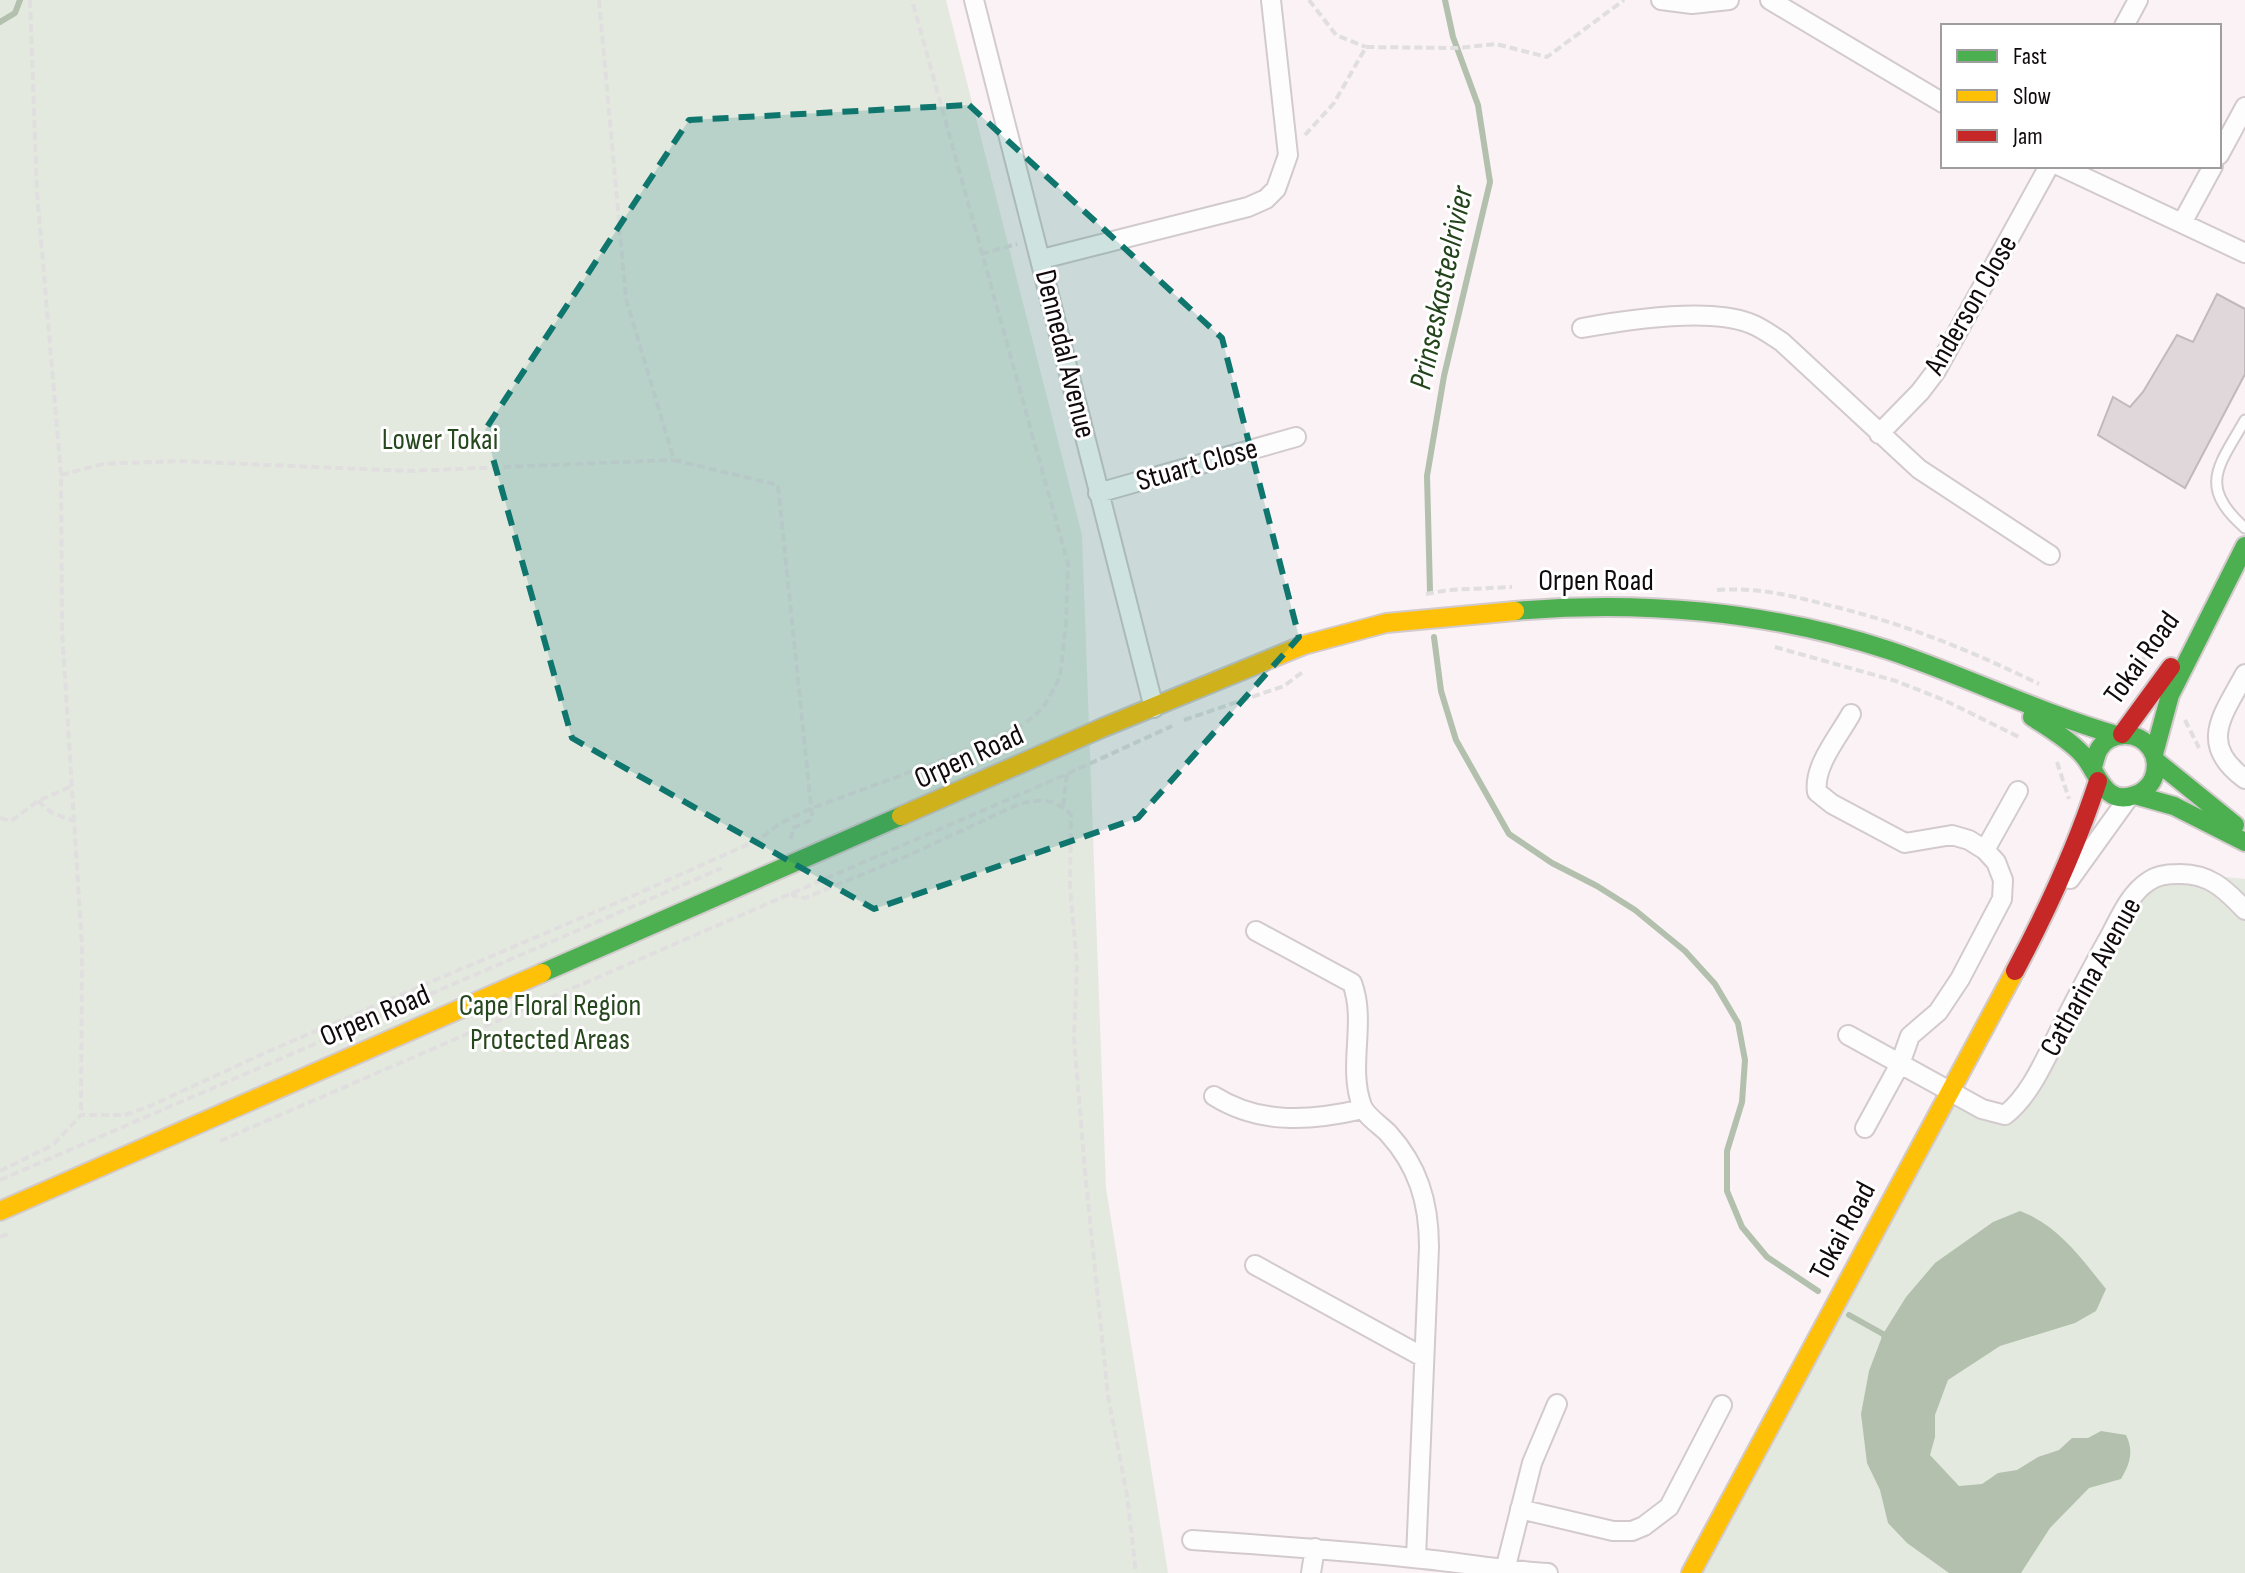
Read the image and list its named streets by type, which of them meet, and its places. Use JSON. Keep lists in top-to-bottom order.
{
  "streets": {
    "main road": ["Orpen Road", "Tokai Road"],
    "street": [
      "Anderson Close",
      "Dennedal Avenue",
      "Stuart Close",
      "Catharina Avenue"
    ]
  },
  "crossings": [
    ["Dennedal Avenue", "Stuart Close"],
    ["Dennedal Avenue", "Orpen Road"],
    ["Orpen Road", "Tokai Road"],
    ["Tokai Road", "Catharina Avenue"]
  ],
  "water": ["Prinseskasteelrivier"],
  "parks": ["Lower Tokai", "Cape Floral Region Protected Areas"],
  "legend": ["Fast", "Slow", "Jam"]
}
